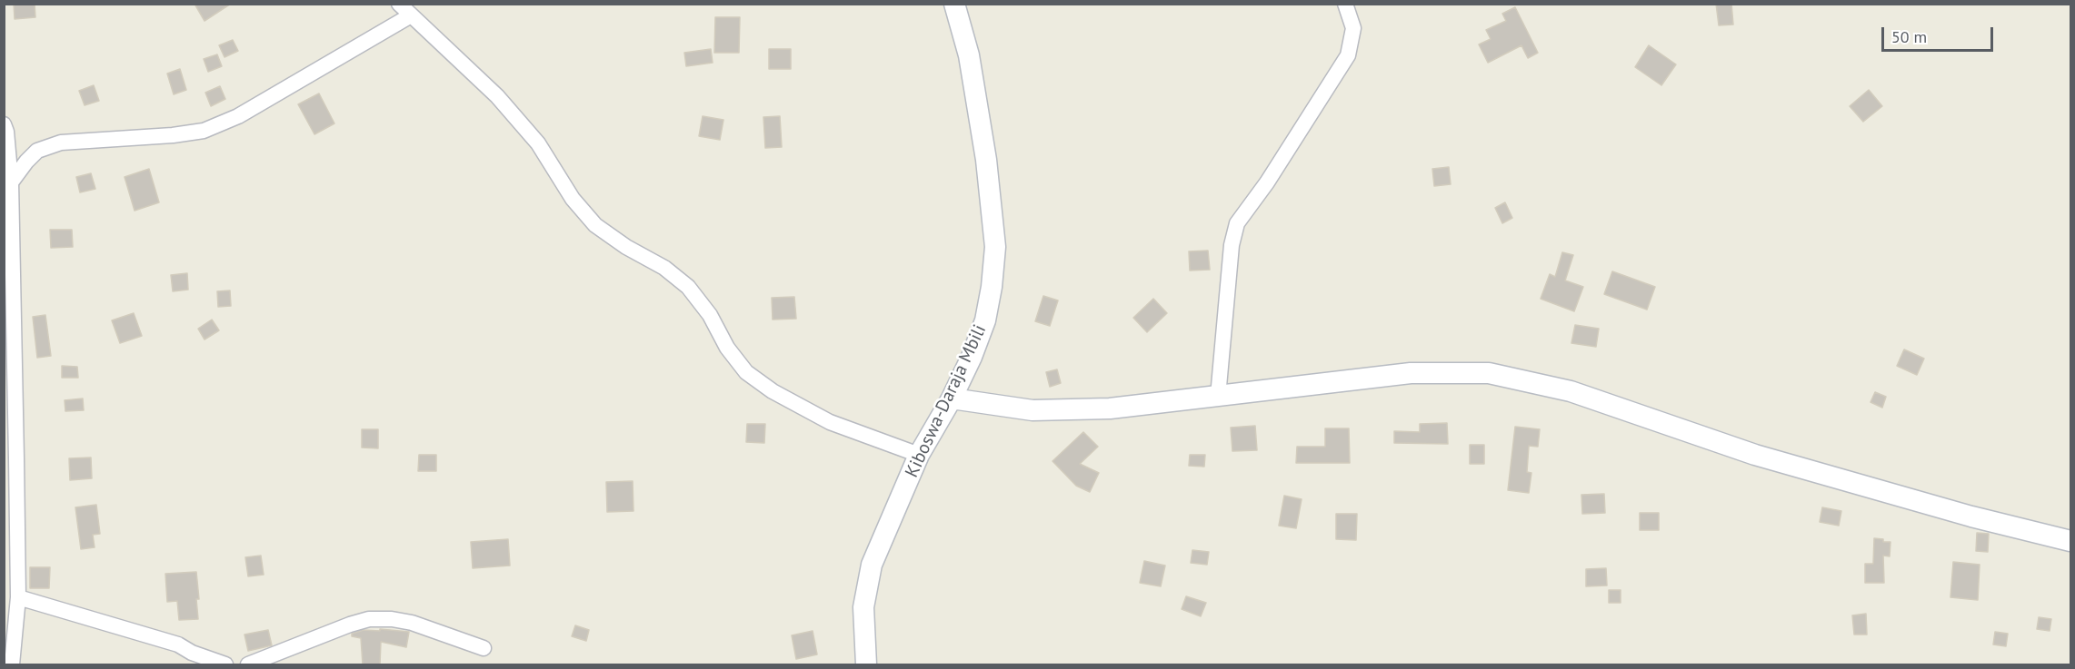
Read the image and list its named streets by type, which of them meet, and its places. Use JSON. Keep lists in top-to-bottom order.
{
  "streets": {
    "main road": ["Kiboswa-Daraja Mbili"]
  },
  "scale_bar": "50 m"
}
